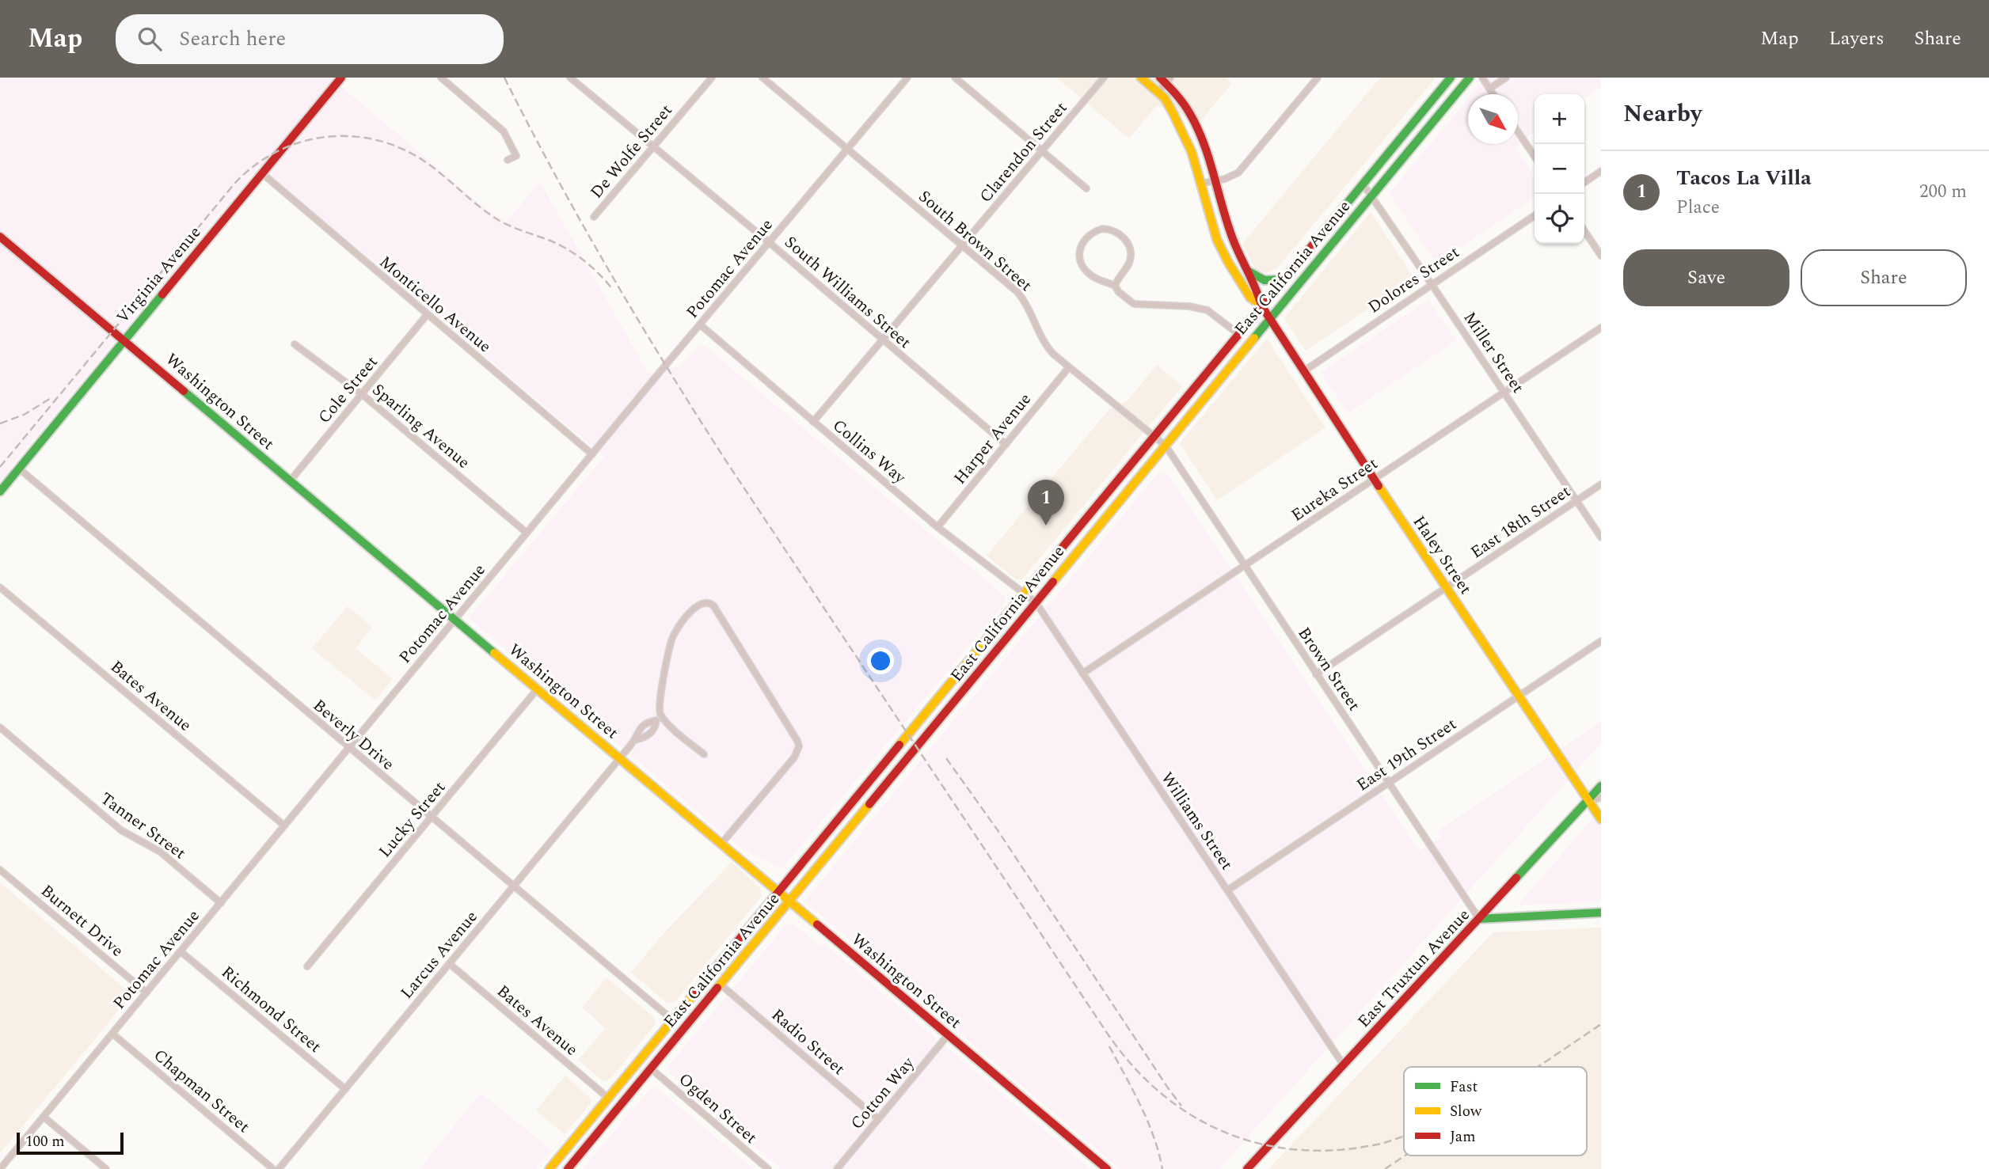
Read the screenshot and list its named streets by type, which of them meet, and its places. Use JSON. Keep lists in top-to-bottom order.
{
  "streets": {
    "main road": [
      "East California Avenue",
      "Virginia Avenue",
      "Washington Street",
      "Haley Street",
      "East Truxtun Avenue"
    ],
    "street": [
      "De Wolfe Street",
      "Clarendon Street",
      "South Brown Street",
      "Potomac Avenue",
      "Dolores Street",
      "South Williams Street",
      "Monticello Avenue",
      "Miller Street",
      "Cole Street",
      "Sparling Avenue",
      "Harper Avenue",
      "Collins Way",
      "Eureka Street",
      "East 18th Street",
      "Brown Street",
      "Bates Avenue",
      "Beverly Drive",
      "East 19th Street",
      "Lucky Street",
      "Williams Street",
      "Tanner Street",
      "Burnett Drive",
      "Larcus Avenue",
      "Richmond Street",
      "Radio Street",
      "Chapman Street",
      "Cotton Way",
      "Ogden Street"
    ]
  },
  "crossings": [
    ["De Wolfe Street", "South Williams Street"],
    ["Clarendon Street", "South Brown Street"],
    ["Clarendon Street", "South Williams Street"],
    ["Clarendon Street", "Collins Way"],
    ["South Brown Street", "East California Avenue"],
    ["South Brown Street", "Potomac Avenue"],
    ["South Brown Street", "Harper Avenue"],
    ["South Brown Street", "Brown Street"],
    ["East California Avenue", "Miller Street"],
    ["East California Avenue", "Washington Street"],
    ["East California Avenue", "Collins Way"],
    ["East California Avenue", "Haley Street"],
    ["East California Avenue", "Brown Street"],
    ["East California Avenue", "Bates Avenue"],
    ["East California Avenue", "Beverly Drive"],
    ["East California Avenue", "Williams Street"],
    ["East California Avenue", "Radio Street"],
    ["East California Avenue", "Ogden Street"],
    ["Potomac Avenue", "South Williams Street"],
    ["Potomac Avenue", "Monticello Avenue"],
    ["Potomac Avenue", "Washington Street"],
    ["Potomac Avenue", "Sparling Avenue"],
    ["Potomac Avenue", "Collins Way"],
    ["Potomac Avenue", "Bates Avenue"],
    ["Potomac Avenue", "Beverly Drive"],
    ["Potomac Avenue", "Tanner Street"],
    ["Potomac Avenue", "Burnett Drive"],
    ["Potomac Avenue", "Richmond Street"],
    ["Potomac Avenue", "Chapman Street"],
    ["Virginia Avenue", "Monticello Avenue"],
    ["Virginia Avenue", "Washington Street"],
    ["Virginia Avenue", "Beverly Drive"],
    ["Dolores Street", "Miller Street"],
    ["Dolores Street", "Haley Street"],
    ["South Williams Street", "Harper Avenue"],
    ["Monticello Avenue", "Cole Street"],
    ["Miller Street", "Eureka Street"],
    ["Miller Street", "East 18th Street"],
    ["Cole Street", "Washington Street"],
    ["Cole Street", "Sparling Avenue"],
    ["Washington Street", "Lucky Street"],
    ["Washington Street", "Larcus Avenue"],
    ["Washington Street", "Cotton Way"],
    ["Harper Avenue", "Collins Way"],
    ["Collins Way", "Williams Street"],
    ["Eureka Street", "Haley Street"],
    ["Eureka Street", "Brown Street"],
    ["Eureka Street", "Williams Street"],
    ["East 18th Street", "Haley Street"],
    ["East 18th Street", "Brown Street"],
    ["Haley Street", "East 19th Street"],
    ["Haley Street", "East Truxtun Avenue"],
    ["Brown Street", "East 19th Street"],
    ["Brown Street", "East Truxtun Avenue"],
    ["Bates Avenue", "Larcus Avenue"],
    ["Beverly Drive", "Lucky Street"],
    ["Beverly Drive", "Larcus Avenue"],
    ["East 19th Street", "Williams Street"],
    ["Williams Street", "East Truxtun Avenue"],
    ["Larcus Avenue", "Richmond Street"],
    ["Radio Street", "Cotton Way"]
  ],
  "legend": ["Fast", "Slow", "Jam"],
  "scale_bar": "100 m",
  "north": "bottom right",
  "page": {
    "header": "Map",
    "search": "Search here",
    "nav": ["Map", "Layers", "Share"],
    "heading": "Nearby",
    "map_buttons": ["+", "−"],
    "list": [
      {
        "mark": "1",
        "name": "Tacos La Villa",
        "note": "Place",
        "value": "200 m"
      }
    ],
    "buttons": ["Save", "Share"],
    "pins": "1",
    "scale": "100 m"
  }
}
